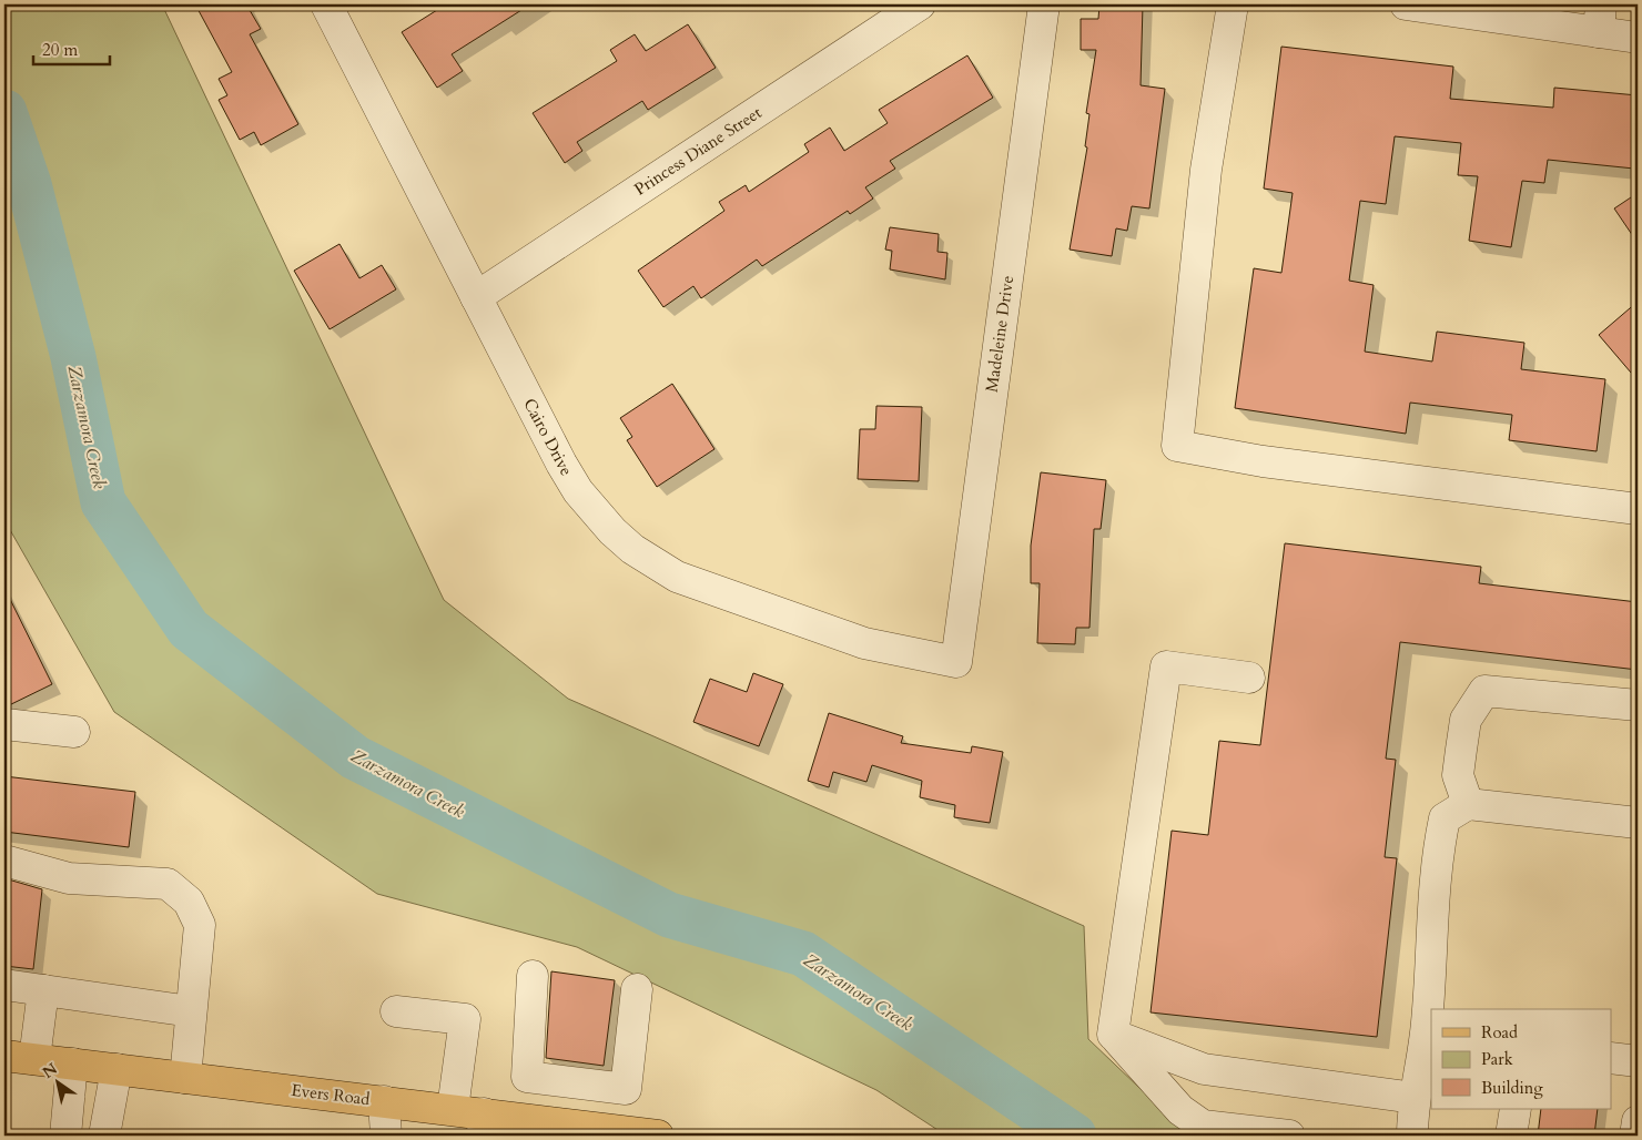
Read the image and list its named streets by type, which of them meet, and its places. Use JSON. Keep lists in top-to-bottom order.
{
  "streets": {
    "main road": ["Evers Road"],
    "street": ["Princess Diane Street", "Madeleine Drive", "Cairo Drive"]
  },
  "crossings": [
    ["Princess Diane Street", "Cairo Drive"],
    ["Madeleine Drive", "Cairo Drive"]
  ],
  "water": ["Zarzamora Creek"],
  "legend": ["Road", "Park", "Building"],
  "scale_bar": "20 m",
  "north": "top left"
}
